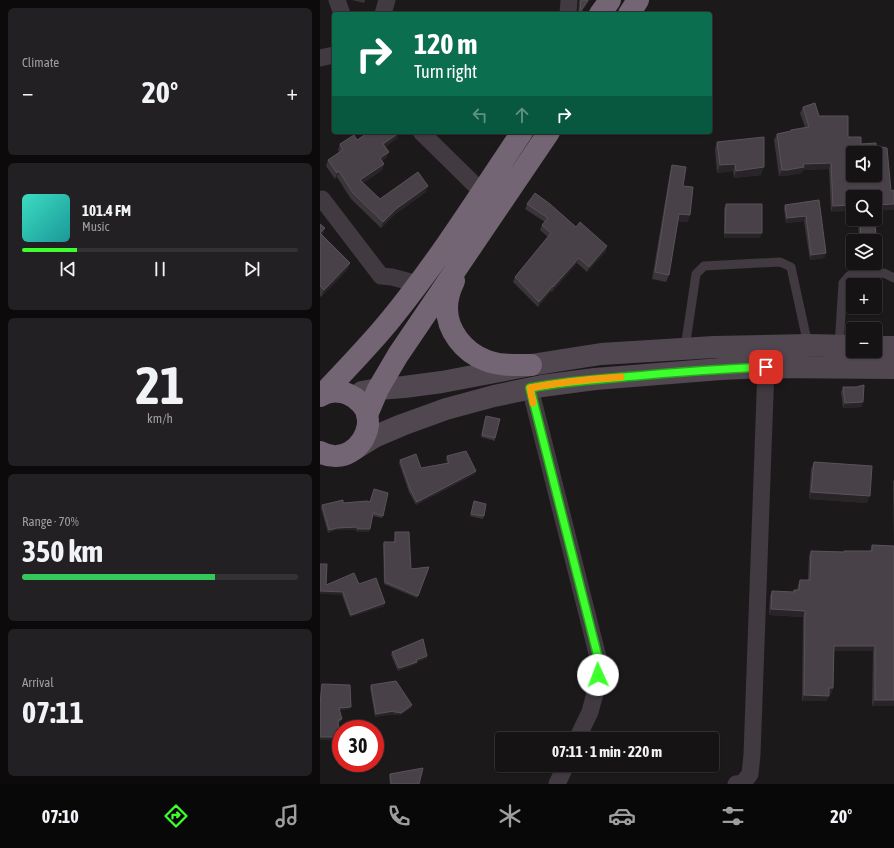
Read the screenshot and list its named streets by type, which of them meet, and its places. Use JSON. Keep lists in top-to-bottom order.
{
  "page": {
    "tile": [
      "Climate",
      ["21", "km/h"],
      ["Range · 70%", "350 km"],
      ["Arrival", "07:11"]
    ],
    "turn": ["120 m", "Turn right"],
    "heat": ["−", "20°", "+"],
    "map_buttons": ["+", "−"],
    "song": ["101.4 FM", "Music"],
    "limit": "30",
    "trip": "07:11 · 1 min · 220 m",
    "tabs": ["07:10", "20°"]
  }
}
